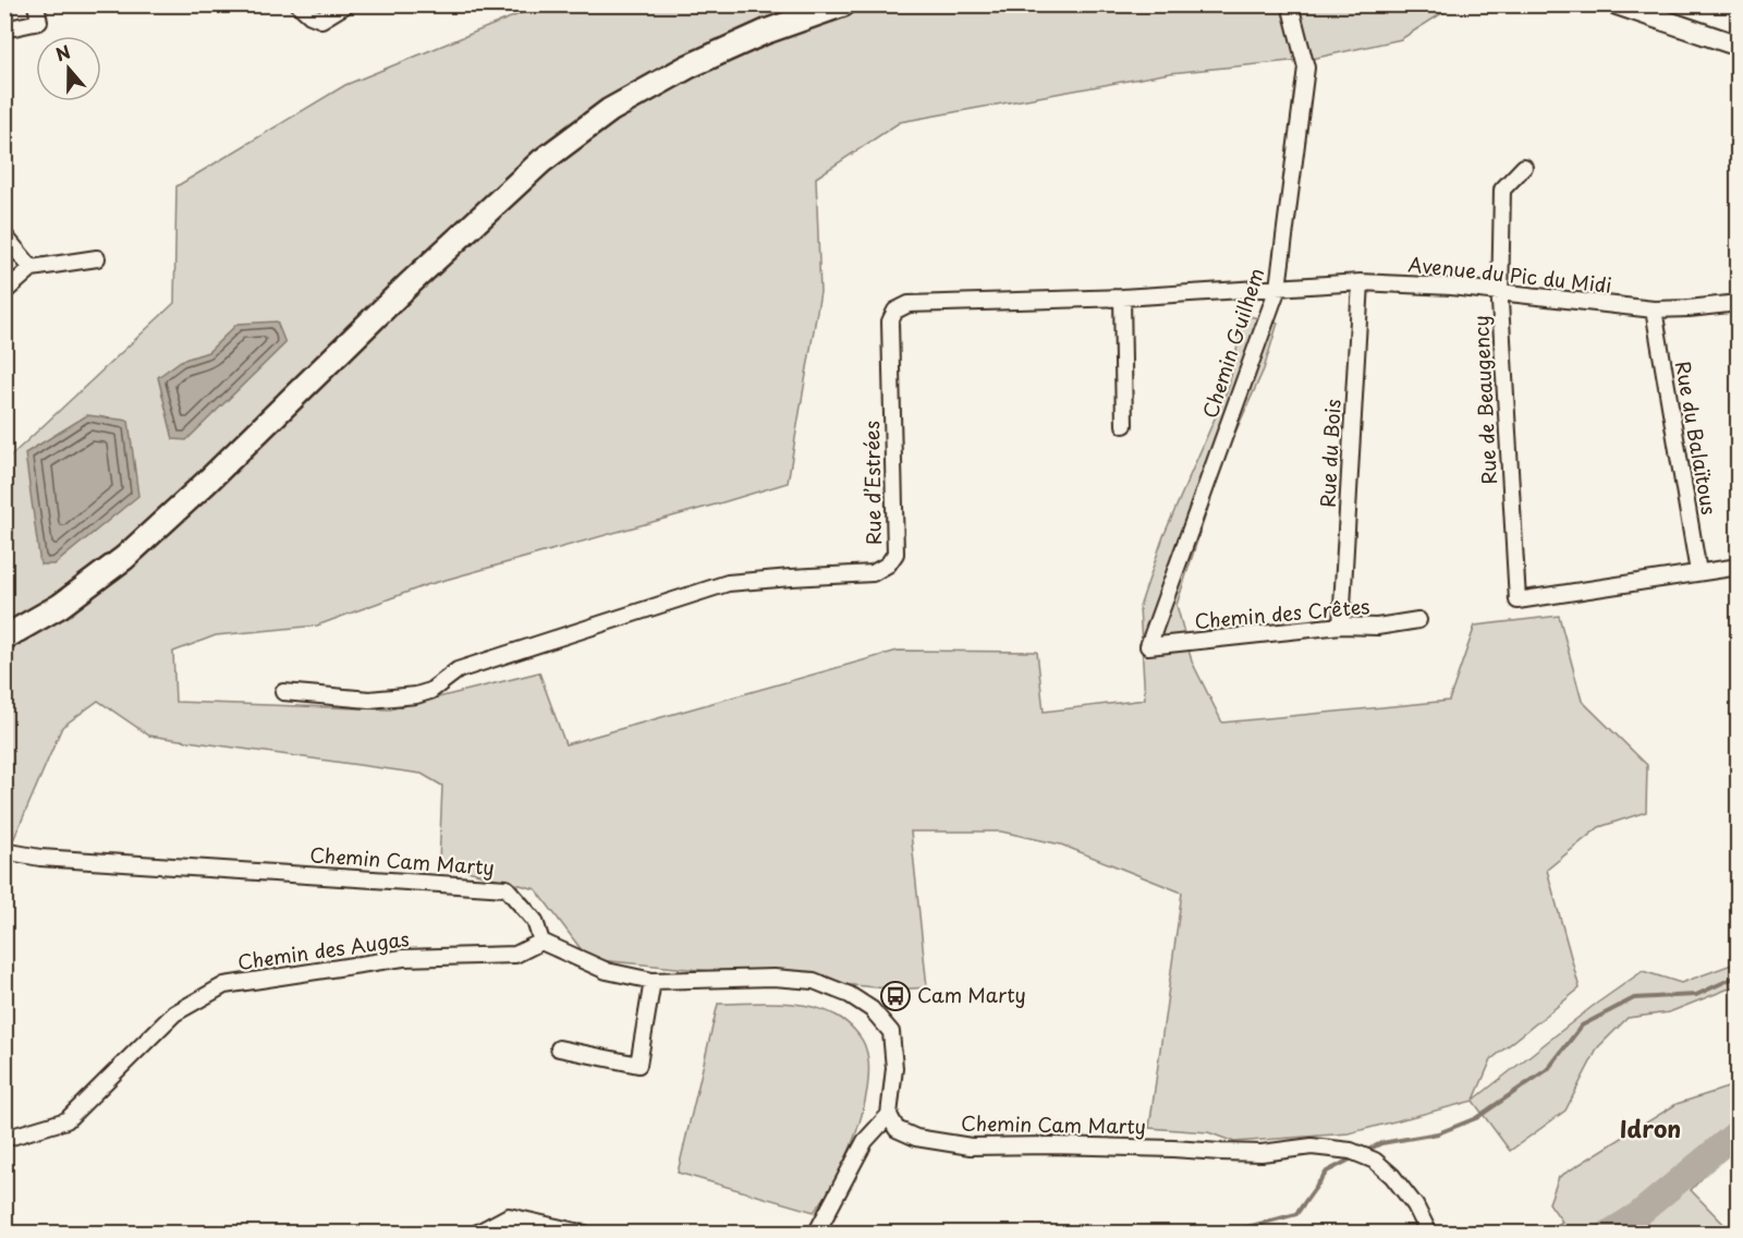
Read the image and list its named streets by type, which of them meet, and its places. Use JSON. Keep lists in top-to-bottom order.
{
  "streets": {
    "street": [
      "Avenue du Pic du Midi",
      "Chemin Guilhem",
      "Rue de Beaugency",
      "Rue du Balaïtous",
      "Rue du Bois",
      "Rue d’Estrées",
      "Chemin des Crêtes",
      "Chemin Cam Marty",
      "Chemin des Augas"
    ]
  },
  "crossings": [
    ["Avenue du Pic du Midi", "Chemin Guilhem"],
    ["Avenue du Pic du Midi", "Rue de Beaugency"],
    ["Avenue du Pic du Midi", "Rue du Balaïtous"],
    ["Avenue du Pic du Midi", "Rue du Bois"],
    ["Avenue du Pic du Midi", "Rue d’Estrées"],
    ["Chemin Guilhem", "Rue d’Estrées"],
    ["Chemin Guilhem", "Chemin des Crêtes"],
    ["Rue de Beaugency", "Rue du Balaïtous"],
    ["Rue du Bois", "Chemin des Crêtes"],
    ["Chemin Cam Marty", "Chemin des Augas"]
  ],
  "districts": ["Idron"],
  "places": {
    "bus stop": ["Cam Marty"]
  },
  "north": "top"
}
